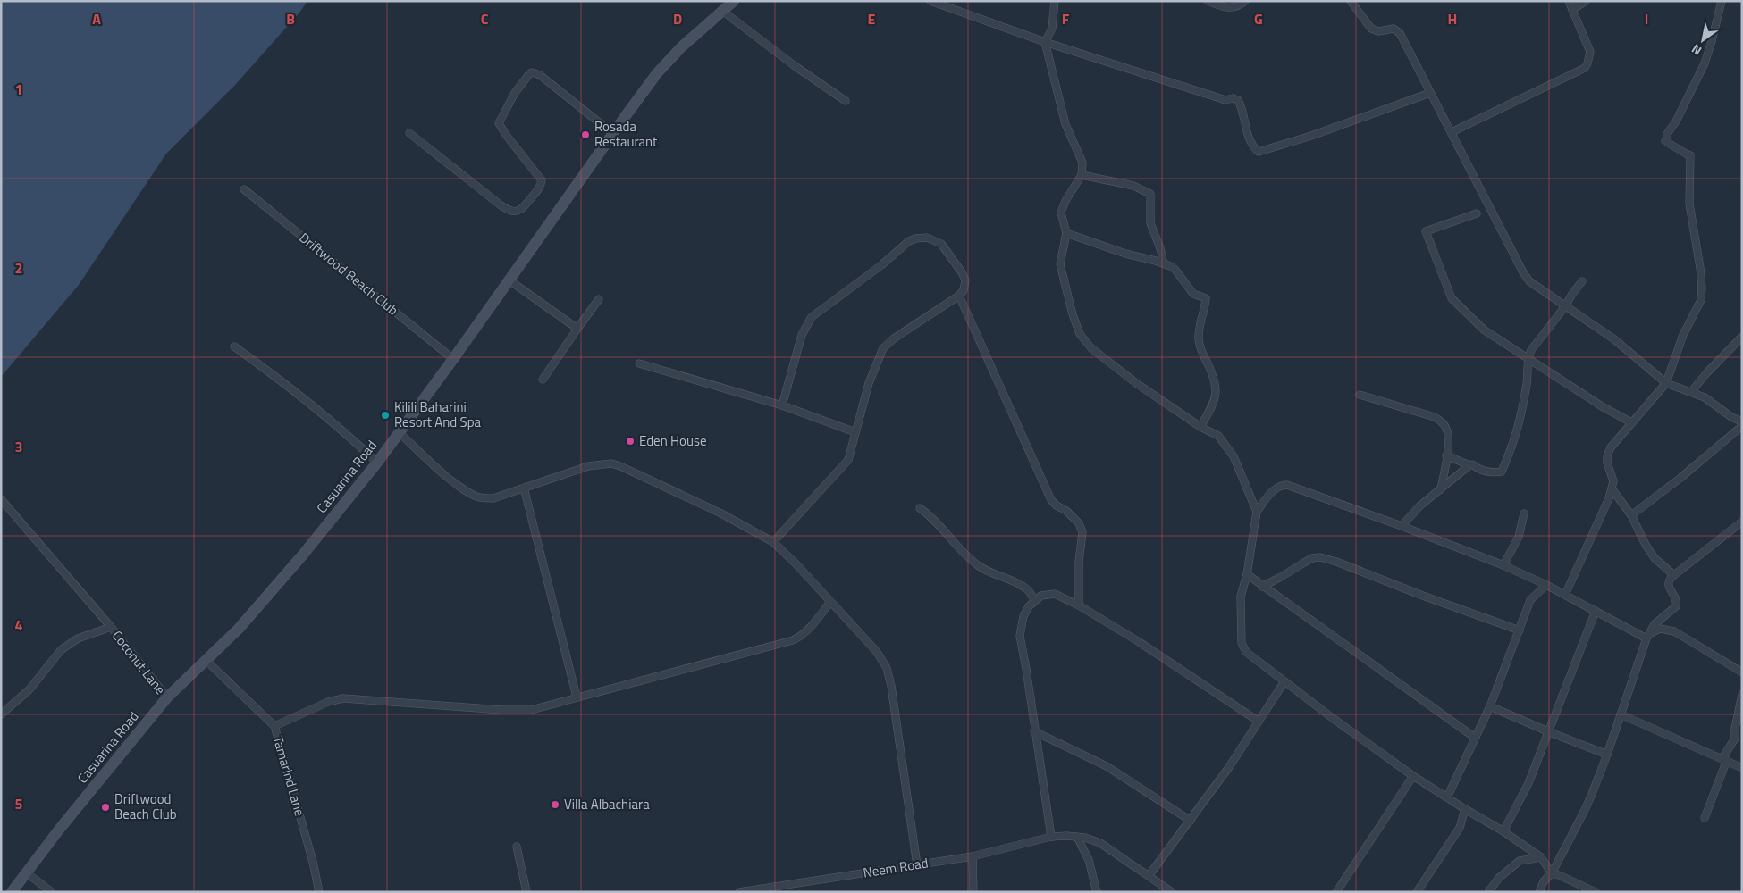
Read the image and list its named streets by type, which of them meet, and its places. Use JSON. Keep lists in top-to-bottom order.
{
  "streets": {
    "street": [
      "Driftwood Beach Club",
      "Casuarina Road",
      "Coconut Lane",
      "Tamarind Lane",
      "Neem Road"
    ]
  },
  "crossings": [
    ["Driftwood Beach Club", "Casuarina Road"],
    ["Casuarina Road", "Coconut Lane"],
    ["Casuarina Road", "Tamarind Lane"]
  ],
  "places": [
    "Rosada Restaurant",
    "Kilili Baharini Resort And Spa",
    "Eden House",
    "Villa Albachiara",
    "Driftwood Beach Club"
  ],
  "north": "bottom left",
  "grid": {
    "columns": [
      "A",
      "B",
      "C",
      "D",
      "E",
      "F",
      "G",
      "H",
      "I"
    ],
    "rows": [
      "1",
      "2",
      "3",
      "4",
      "5"
    ]
  }
}
